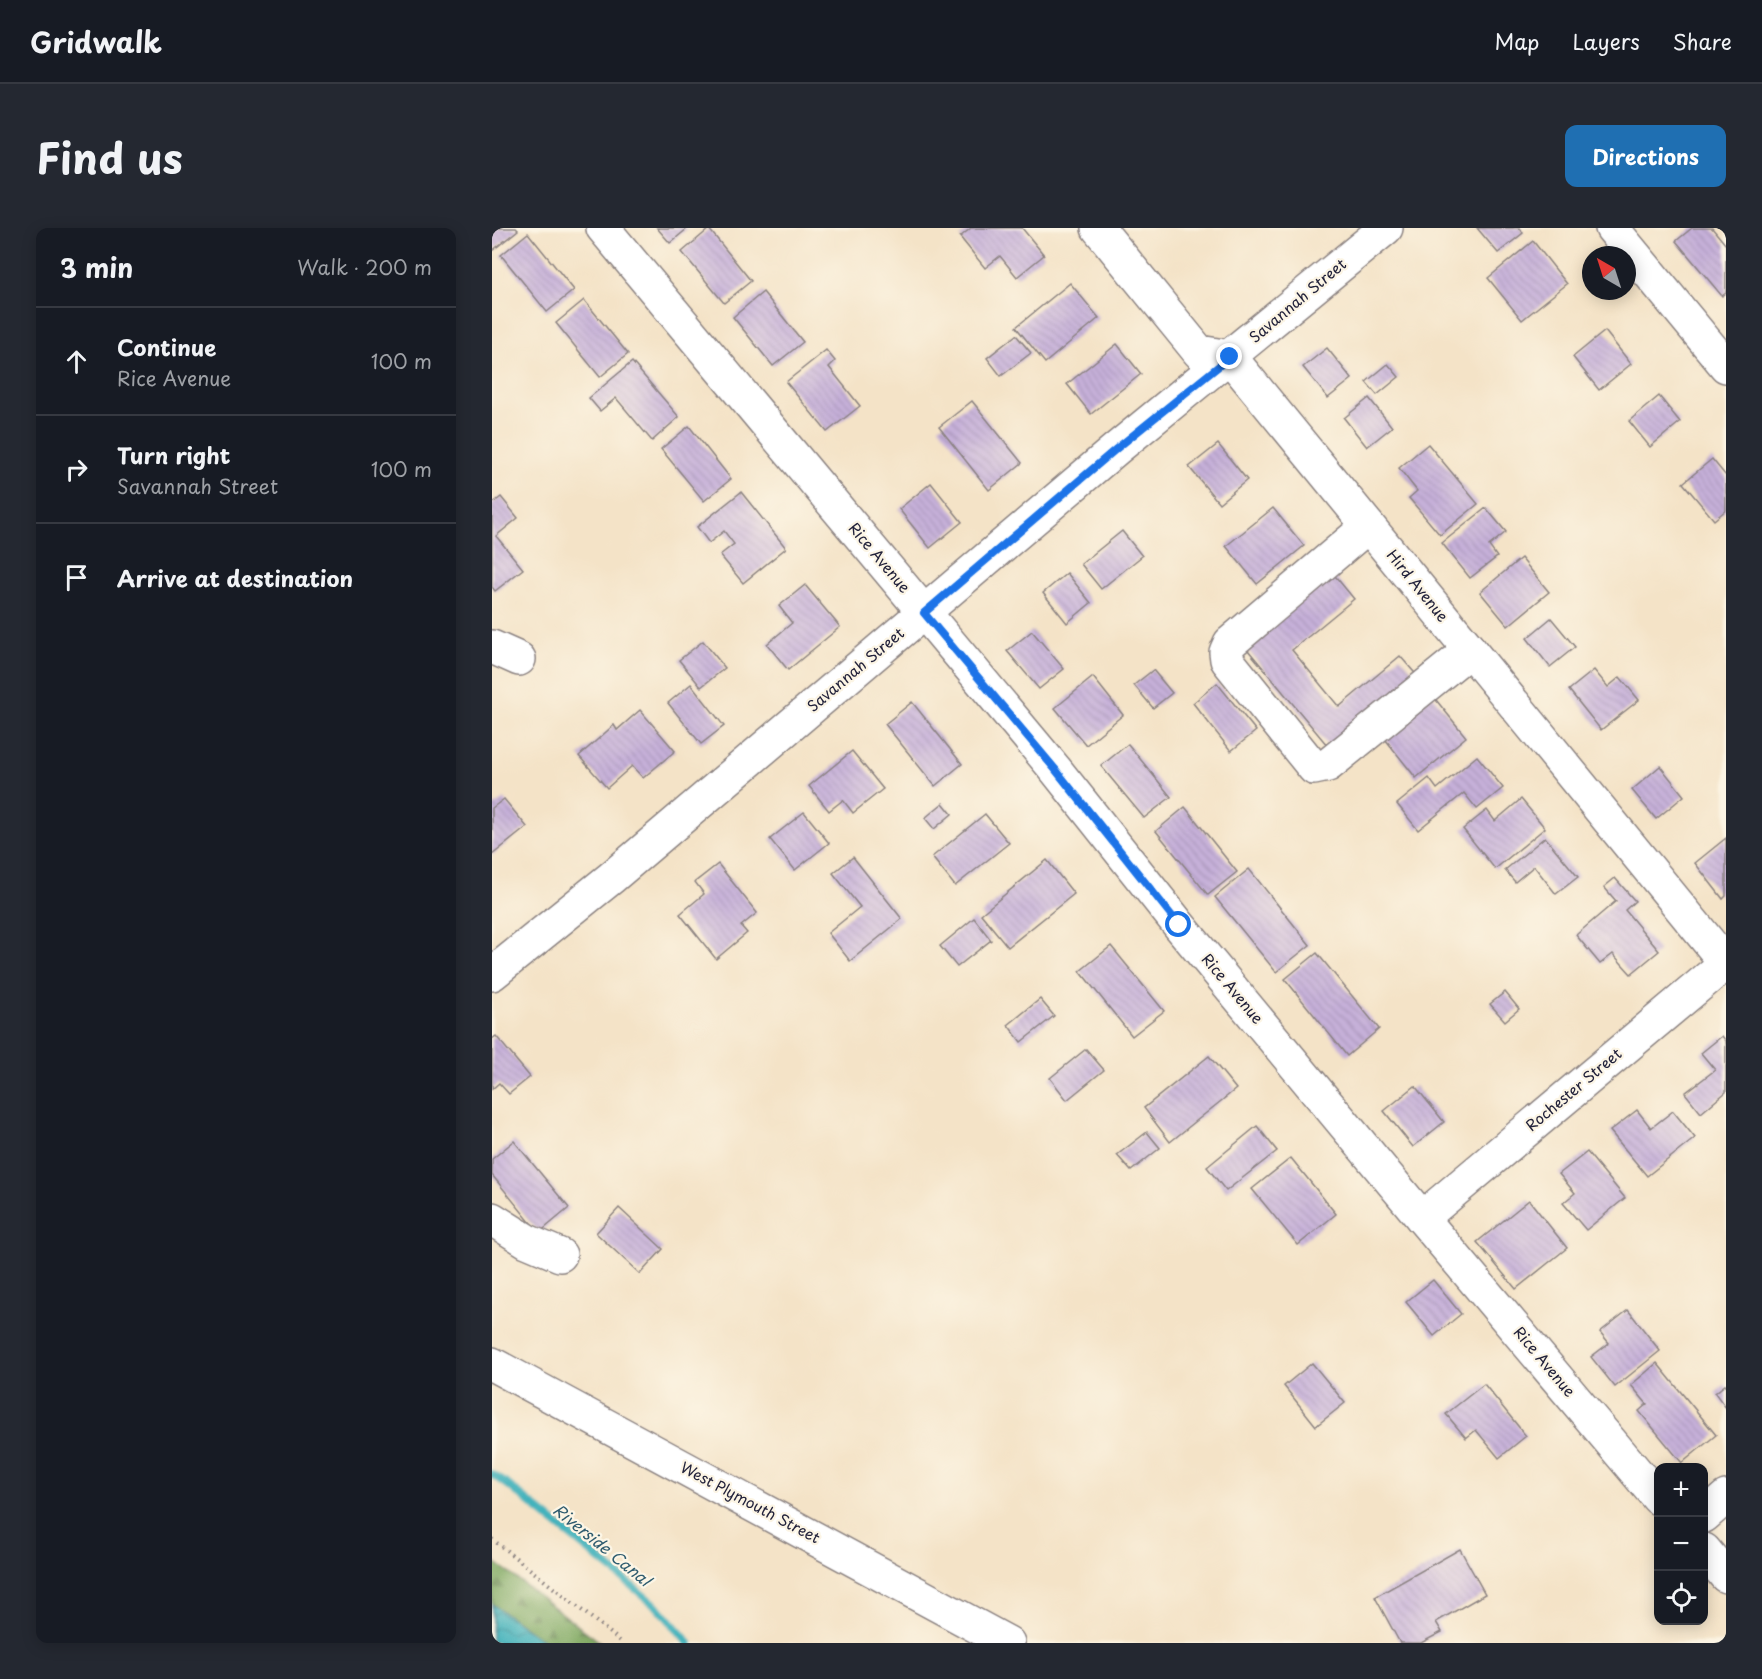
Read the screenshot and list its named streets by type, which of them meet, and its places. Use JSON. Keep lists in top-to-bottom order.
{
  "streets": {
    "street": [
      "Savannah Street",
      "Rice Avenue",
      "Hird Avenue",
      "Rochester Street",
      "West Plymouth Street"
    ]
  },
  "crossings": [
    ["Savannah Street", "Rice Avenue"],
    ["Savannah Street", "Hird Avenue"],
    ["Rice Avenue", "Rochester Street"],
    ["Hird Avenue", "Rochester Street"]
  ],
  "water": ["Riverside Canal"],
  "north": "top left",
  "page": {
    "header": "Gridwalk",
    "nav": ["Map", "Layers", "Share"],
    "title": "Find us",
    "buttons": "Directions",
    "heading": ["3 min", "Walk · 200 m"],
    "list": [
      ["Continue", "Rice Avenue", "100 m"],
      ["Turn right", "Savannah Street", "100 m"],
      "Arrive at destination"
    ],
    "map_buttons": ["+", "−"]
  }
}
